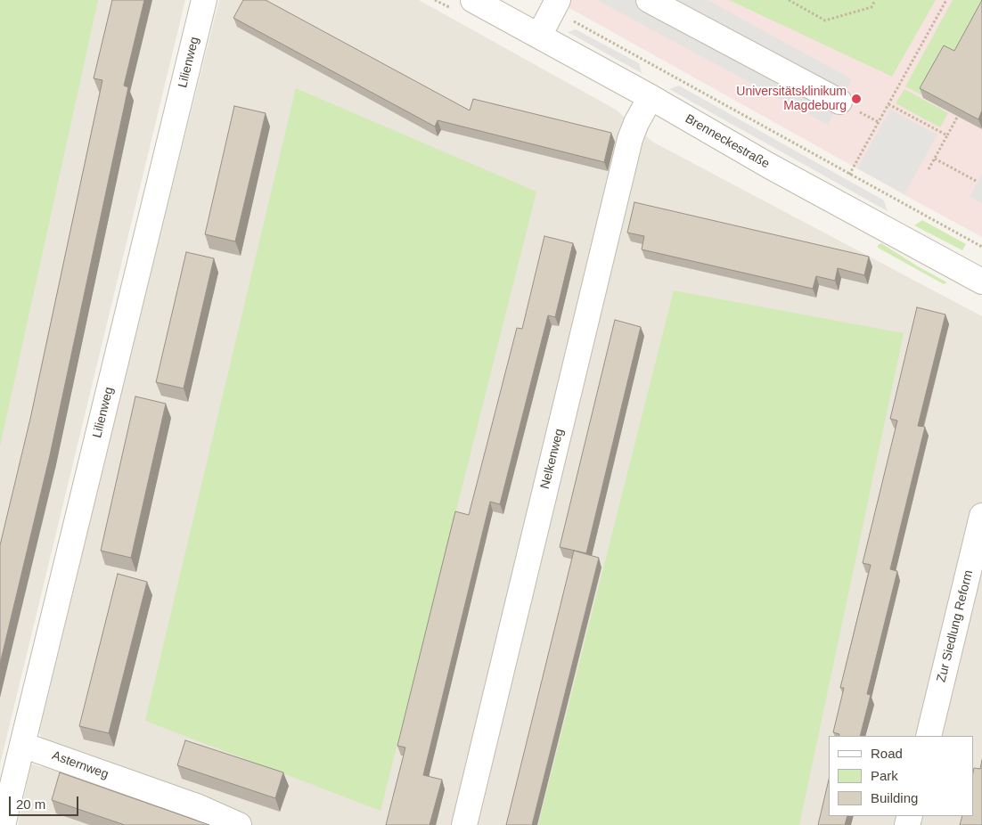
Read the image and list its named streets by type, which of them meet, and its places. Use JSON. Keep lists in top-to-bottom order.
{
  "streets": {
    "street": [
      "Lilienweg",
      "Brenneckestraße",
      "Nelkenweg",
      "Zur Siedlung Reform",
      "Asternweg"
    ]
  },
  "crossings": [
    ["Lilienweg", "Asternweg"],
    ["Brenneckestraße", "Nelkenweg"]
  ],
  "places": ["Universitätsklinikum Magdeburg"],
  "legend": ["Road", "Park", "Building"],
  "scale_bar": "20 m"
}
